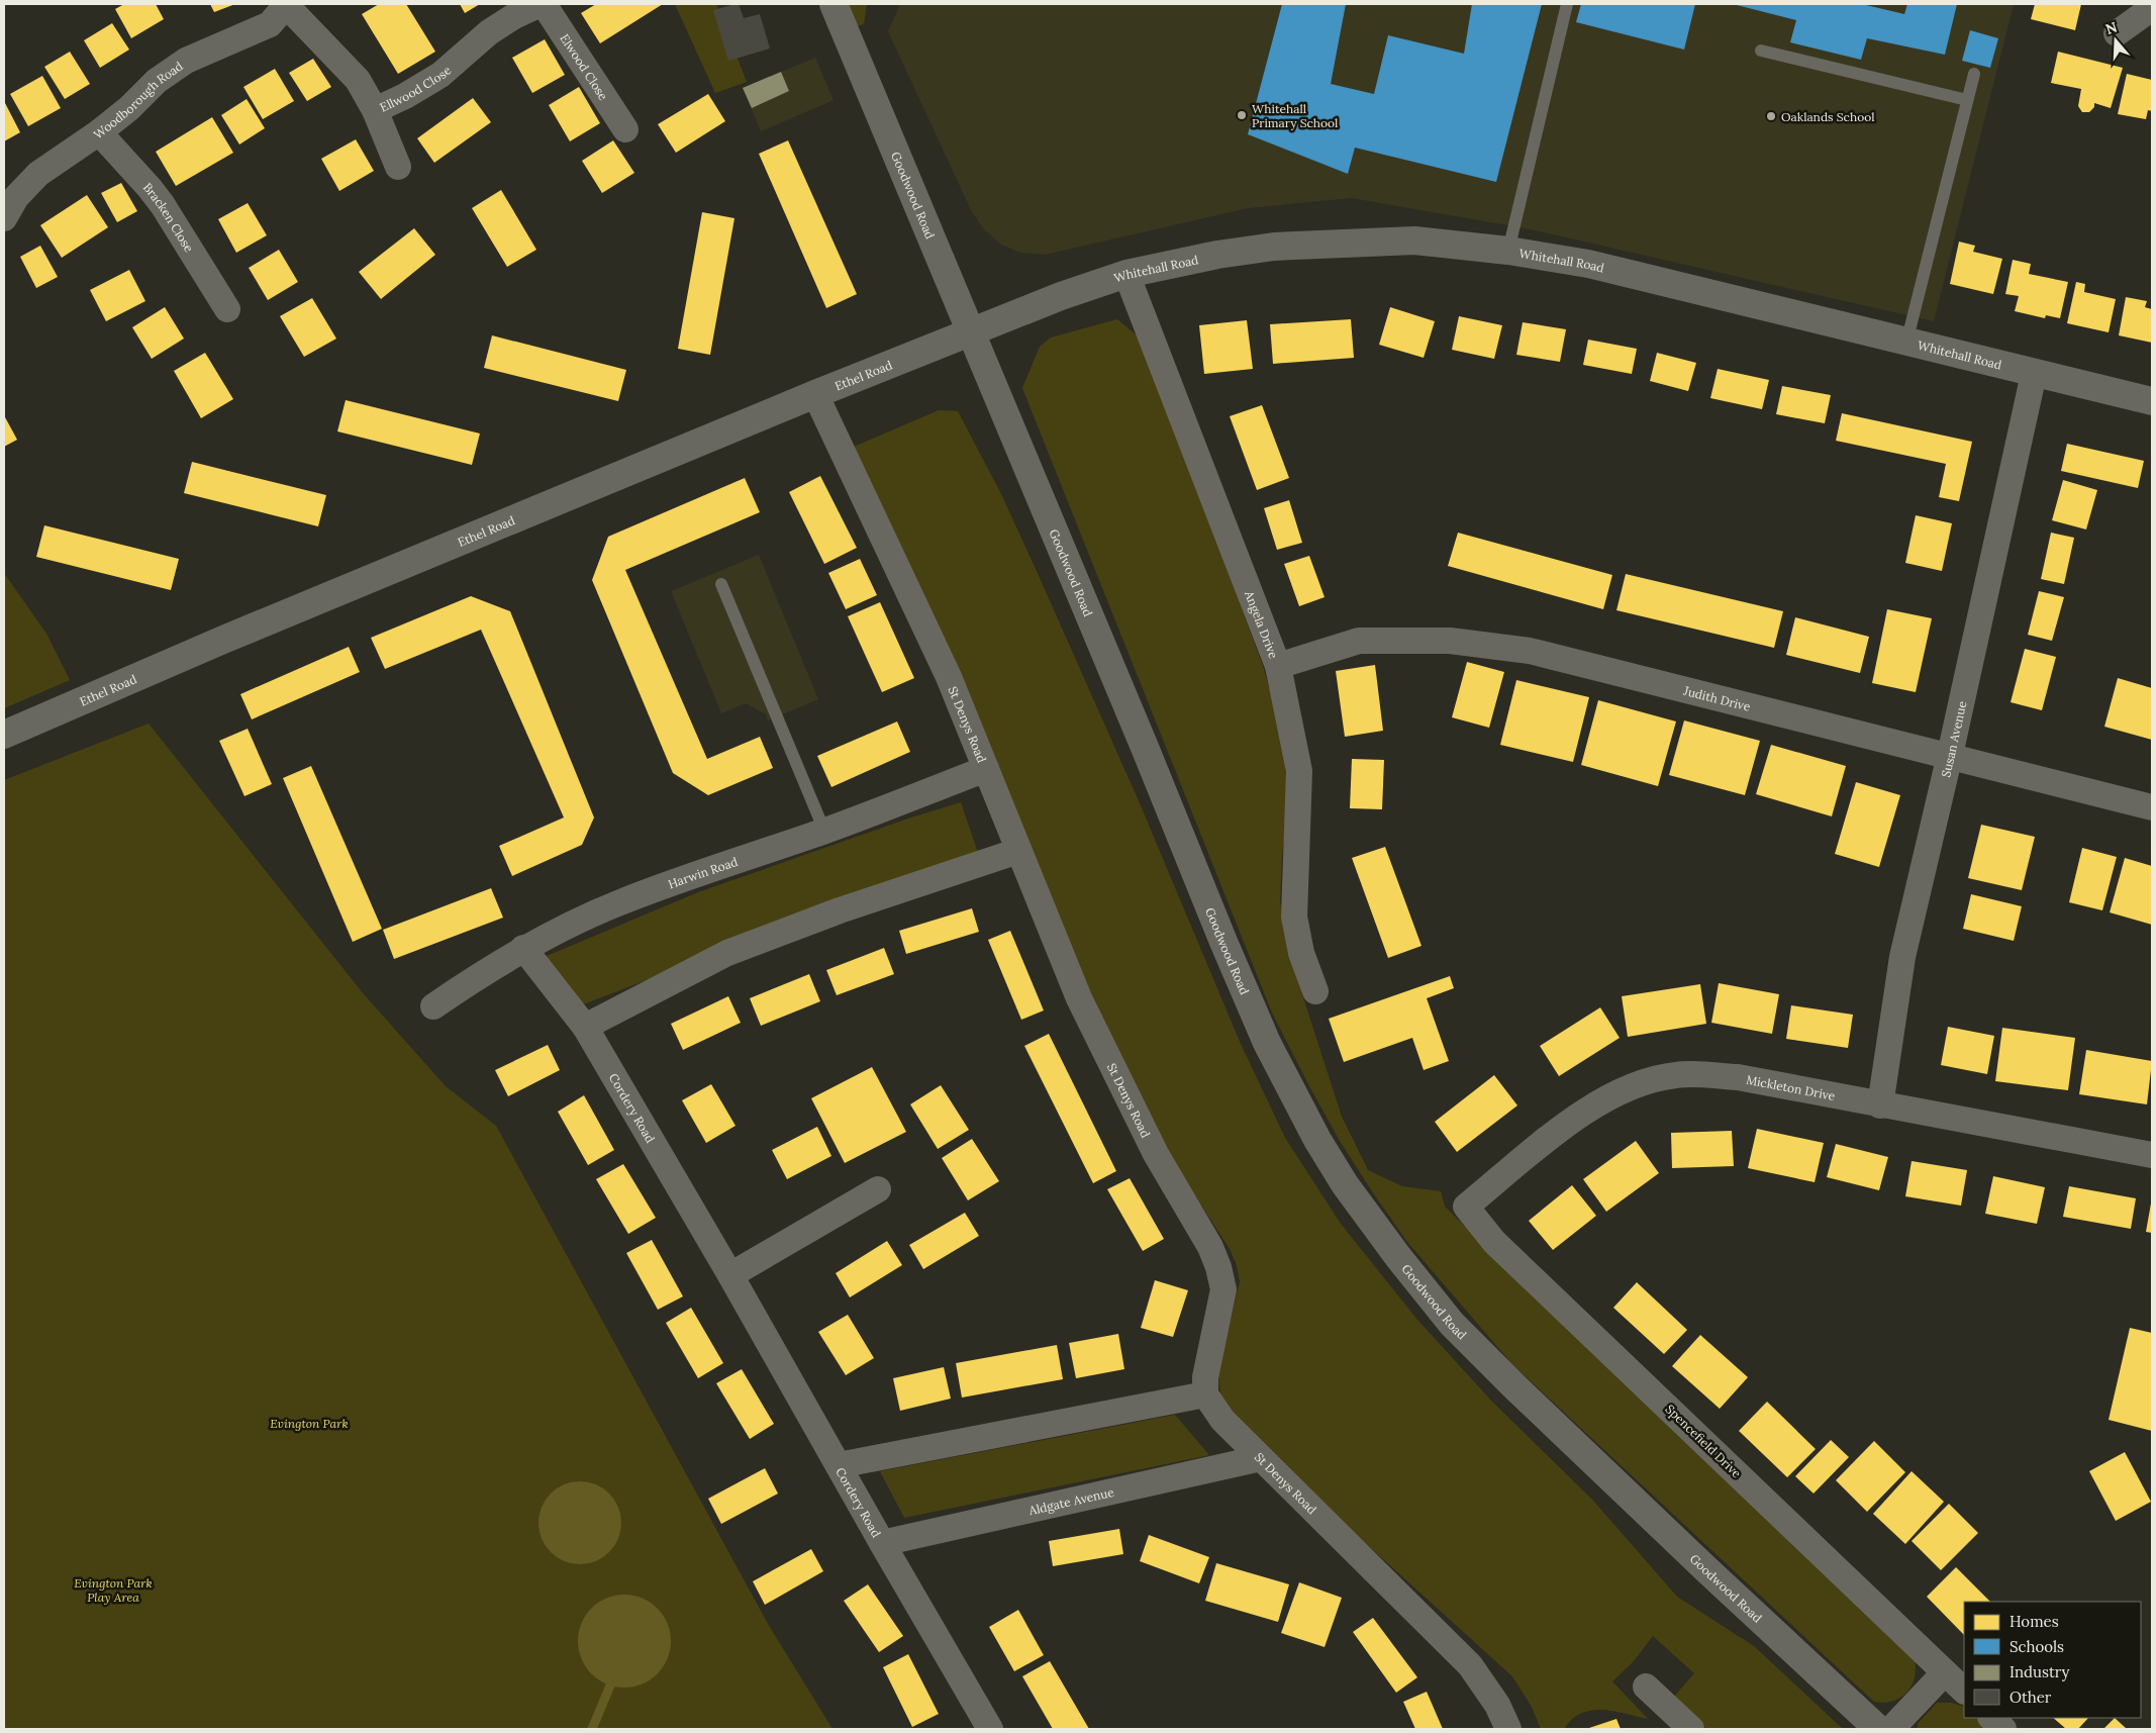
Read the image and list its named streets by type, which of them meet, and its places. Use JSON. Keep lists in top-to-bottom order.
{
  "streets": {
    "street": [
      "Elwood Close",
      "Ellwood Close",
      "Woodborough Road",
      "Goodwood Road",
      "Bracken Close",
      "Whitehall Road",
      "Ethel Road",
      "Angela Drive",
      "Judith Drive",
      "St Denys Road",
      "Susan Avenue",
      "Harwin Road",
      "Mickleton Drive",
      "Cordery Road",
      "Spencefield Drive",
      "Aldgate Avenue"
    ]
  },
  "crossings": [
    ["Elwood Close", "Ellwood Close"],
    ["Ellwood Close", "Woodborough Road"],
    ["Woodborough Road", "Bracken Close"],
    ["Goodwood Road", "Whitehall Road"],
    ["Goodwood Road", "Ethel Road"],
    ["Whitehall Road", "Ethel Road"],
    ["Whitehall Road", "Angela Drive"],
    ["Whitehall Road", "Susan Avenue"],
    ["Ethel Road", "St Denys Road"],
    ["Angela Drive", "Judith Drive"],
    ["Judith Drive", "Susan Avenue"],
    ["St Denys Road", "Harwin Road"],
    ["St Denys Road", "Aldgate Avenue"],
    ["Susan Avenue", "Mickleton Drive"],
    ["Harwin Road", "Cordery Road"],
    ["Mickleton Drive", "Spencefield Drive"],
    ["Cordery Road", "Aldgate Avenue"]
  ],
  "parks": ["Evington Park", "Evington Park Play Area"],
  "places": ["Whitehall Primary School", "Oaklands School"],
  "legend": [
    "Homes",
    "Schools",
    "Industry",
    "Other"
  ],
  "north": "top"
}
